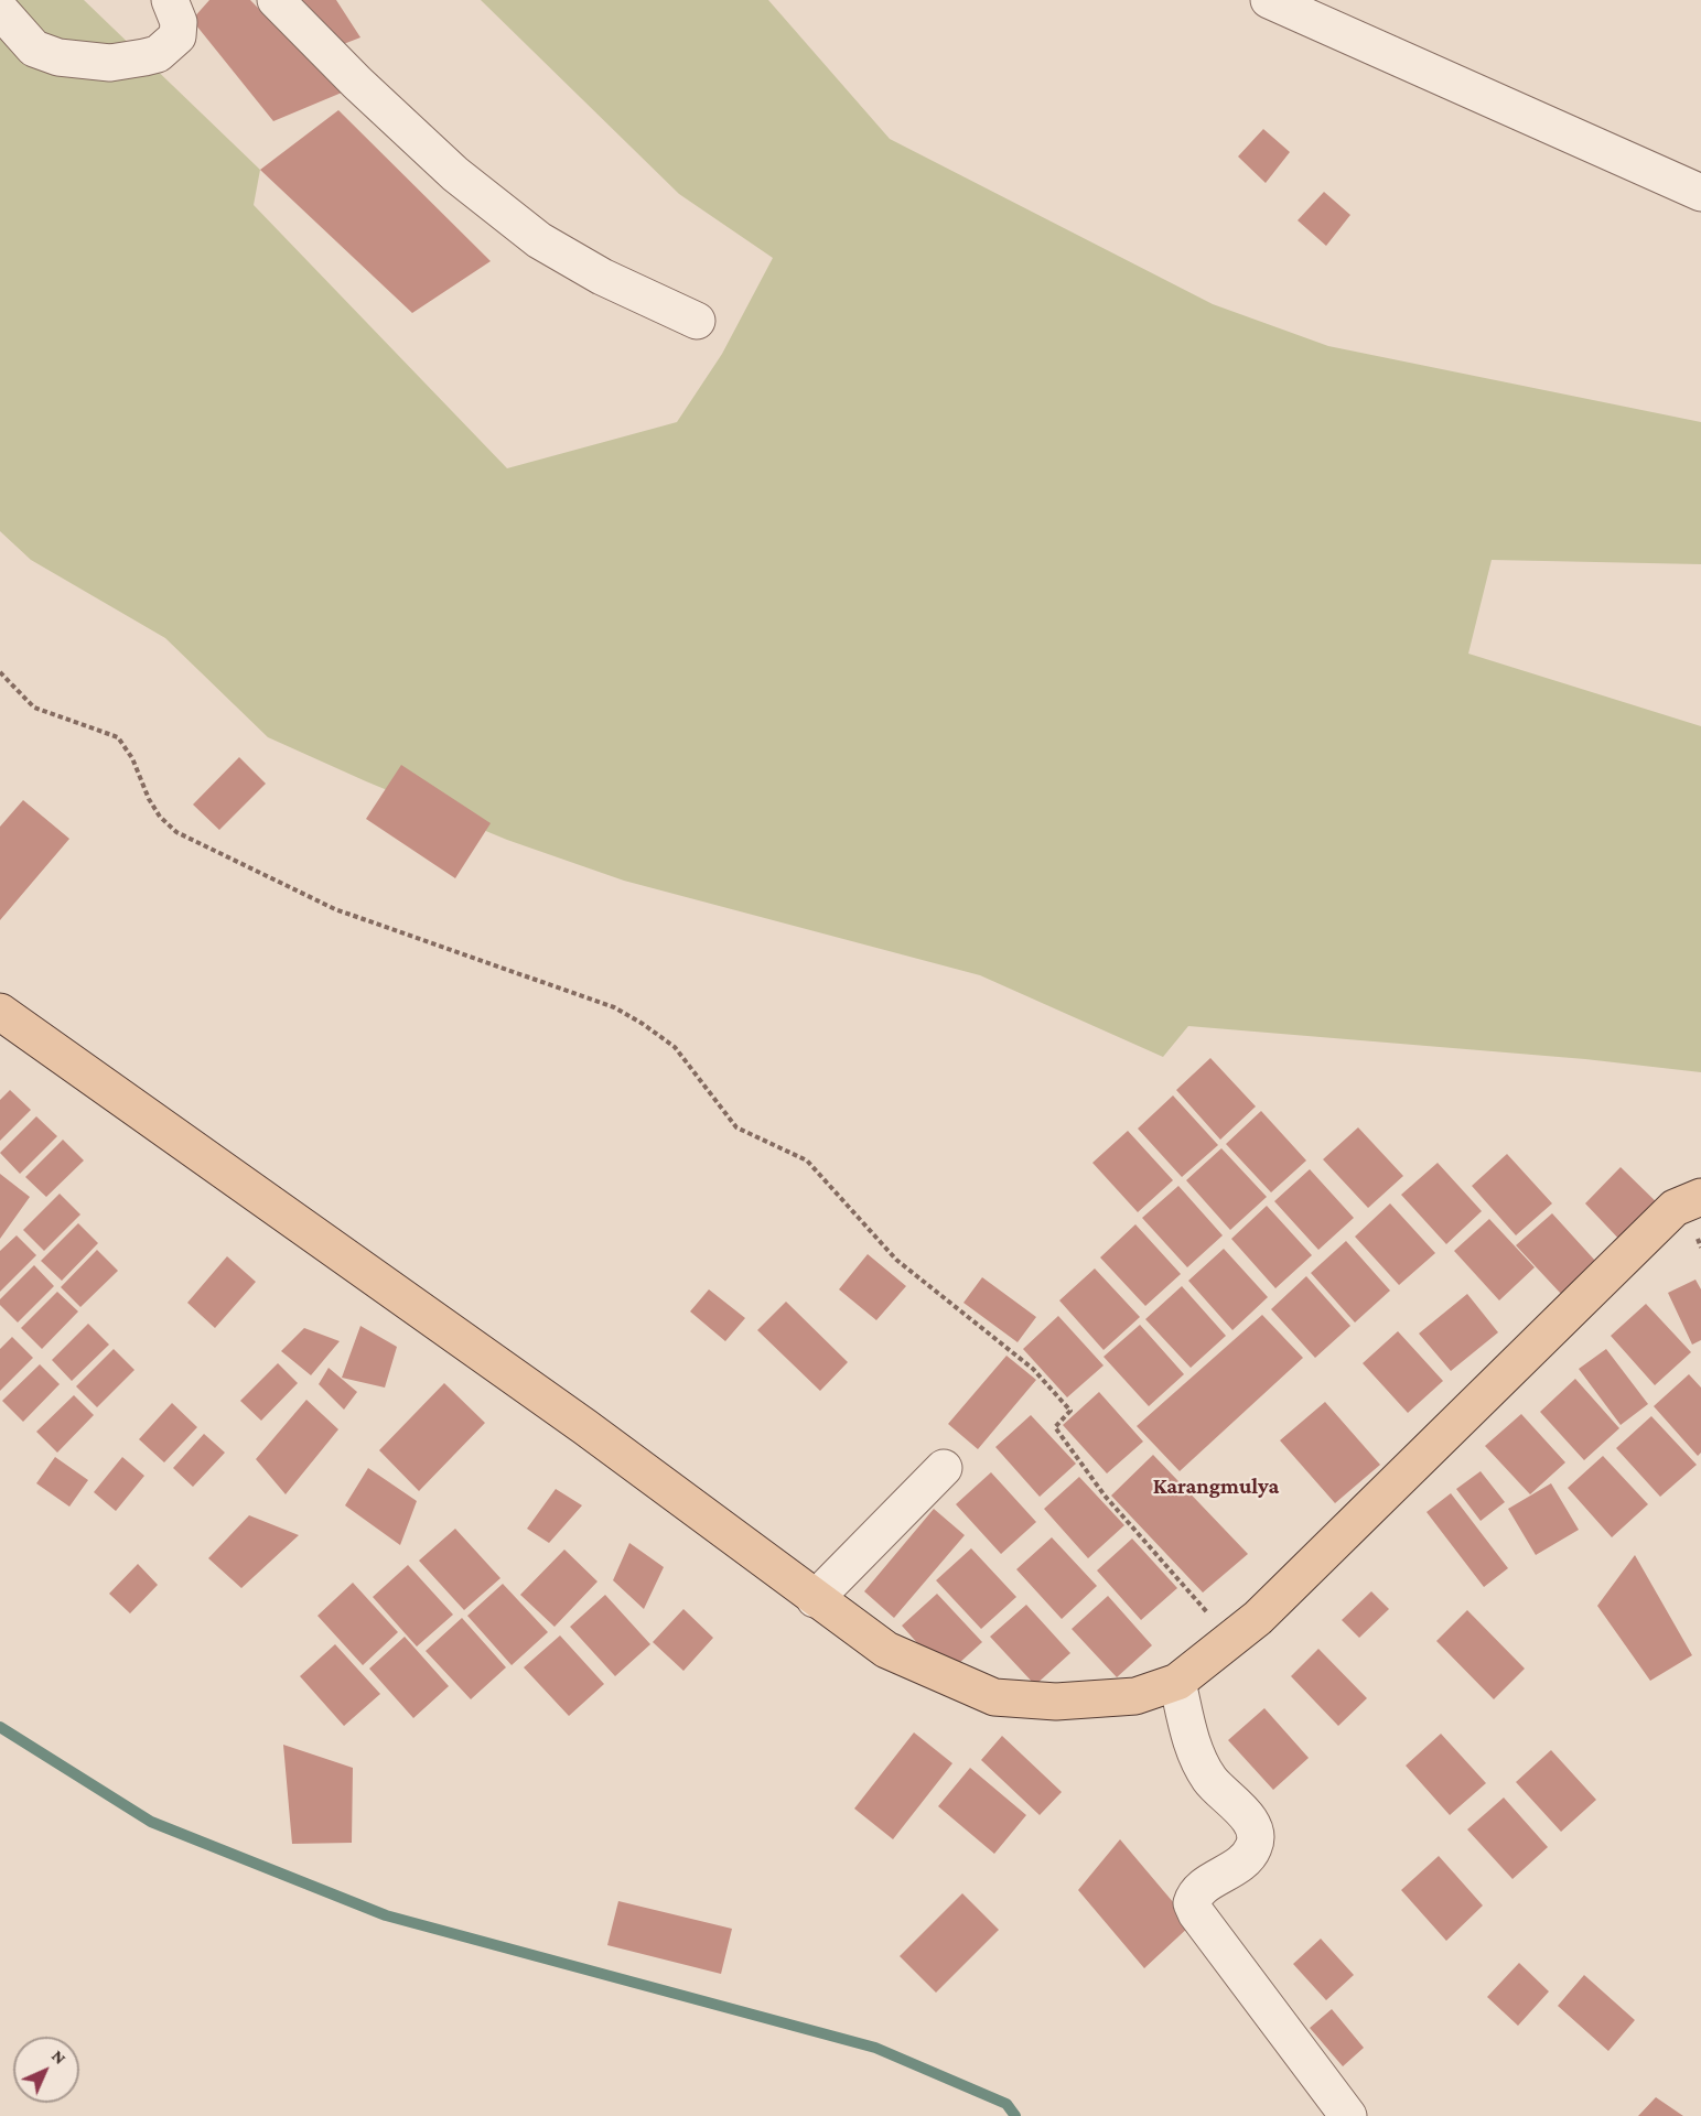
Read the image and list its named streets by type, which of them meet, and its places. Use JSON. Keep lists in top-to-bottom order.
{
  "districts": ["Karangmulya"],
  "north": "top right"
}
